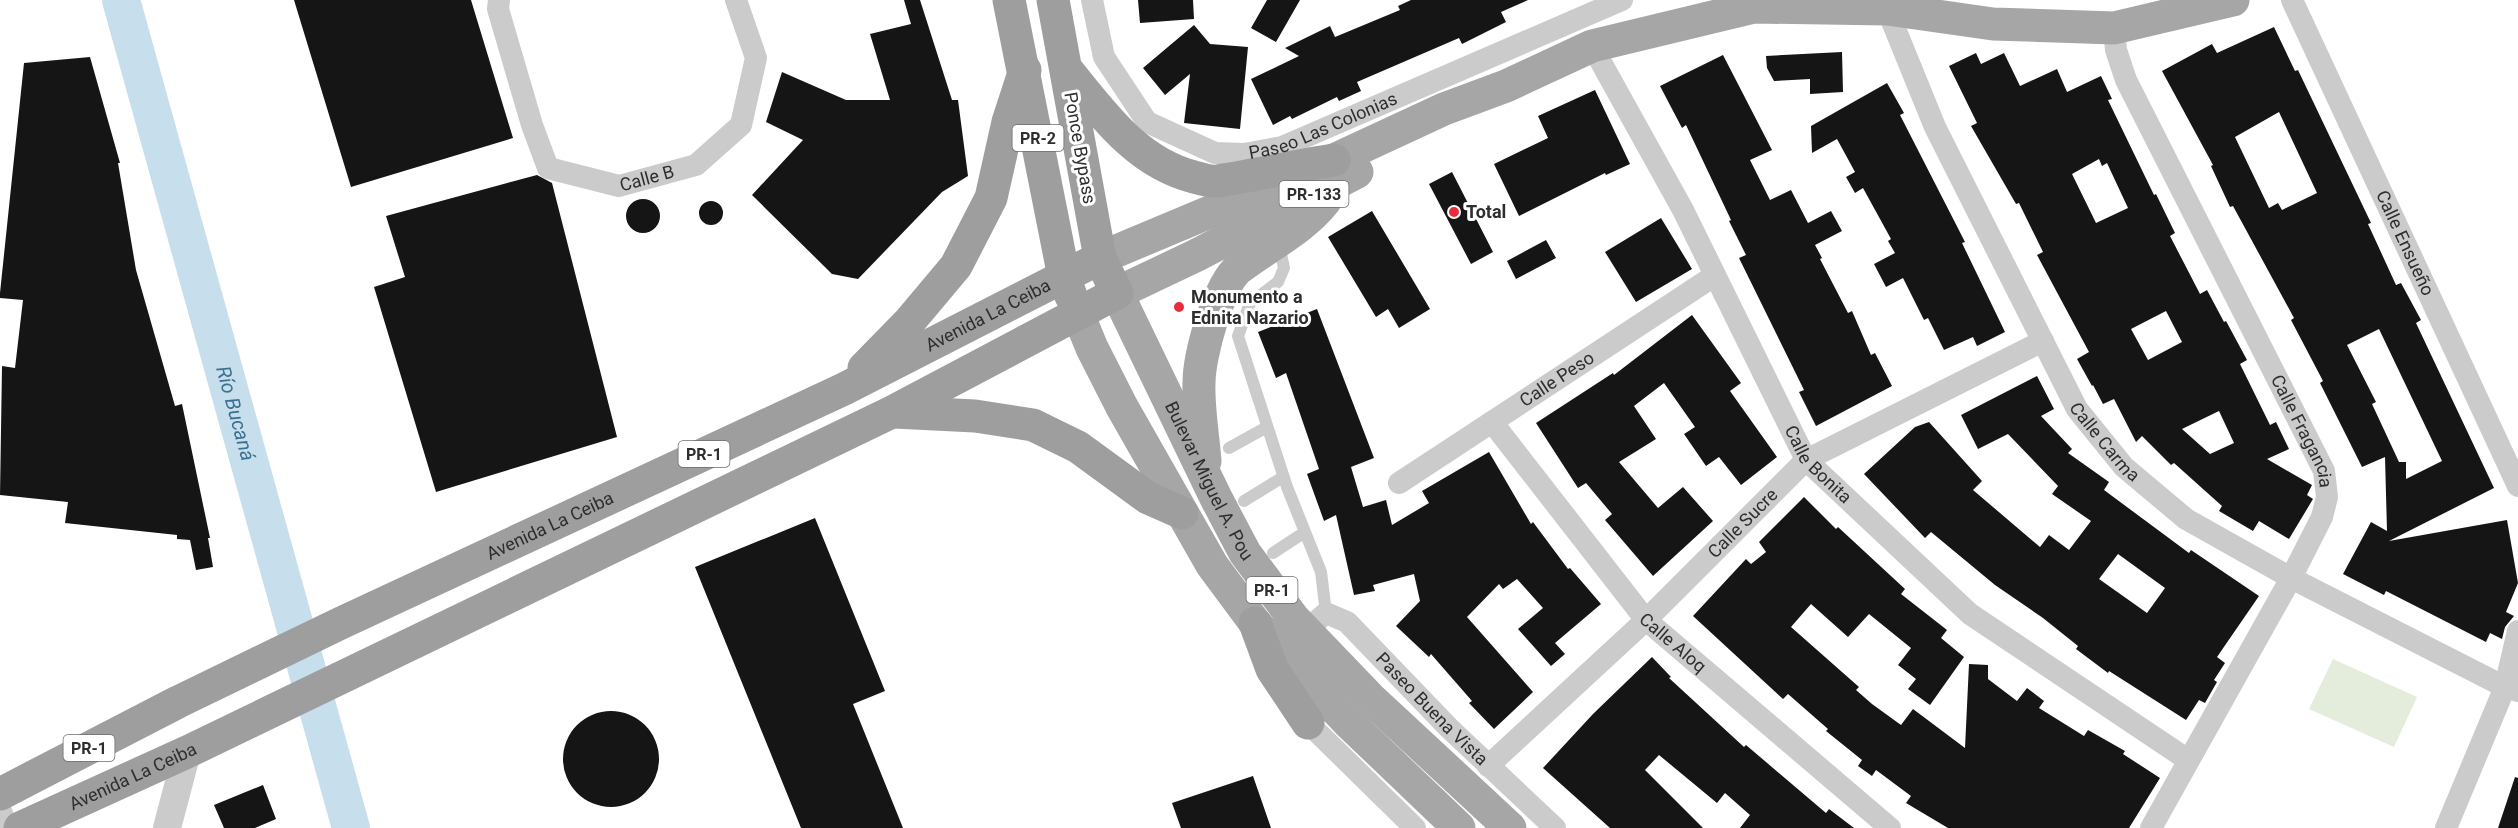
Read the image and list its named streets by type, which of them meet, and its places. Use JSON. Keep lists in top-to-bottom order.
{
  "streets": {
    "highway": [
      "PR-2",
      "Ponce Bypass",
      "Avenida La Ceiba",
      "PR-1"
    ],
    "main road": ["PR-133", "Bulevar Miguel A. Pou"],
    "street": [
      "Paseo Las Colonias",
      "Calle B",
      "Calle Ensueño",
      "Calle Peso",
      "Calle Fragancia",
      "Calle Carma",
      "Calle Bonita",
      "Calle Sucre",
      "Calle Aloq",
      "Paseo Buena Vista"
    ]
  },
  "crossings": [
    ["PR-2", "Avenida La Ceiba"],
    ["PR-2", "PR-1"],
    ["Ponce Bypass", "PR-133"],
    ["Ponce Bypass", "Avenida La Ceiba"],
    ["Ponce Bypass", "Bulevar Miguel A. Pou"],
    ["PR-133", "Avenida La Ceiba"],
    ["PR-133", "Calle Fragancia"],
    ["PR-133", "Calle Carma"],
    ["PR-133", "Calle Bonita"],
    ["PR-133", "Bulevar Miguel A. Pou"],
    ["Avenida La Ceiba", "PR-1"],
    ["Avenida La Ceiba", "Bulevar Miguel A. Pou"],
    ["Calle Peso", "Calle Bonita"],
    ["Calle Peso", "Calle Aloq"],
    ["Calle Fragancia", "Calle Carma"],
    ["Calle Fragancia", "Calle Bonita"],
    ["Calle Carma", "Calle Sucre"],
    ["PR-1", "Bulevar Miguel A. Pou"],
    ["Calle Bonita", "Calle Sucre"],
    ["Bulevar Miguel A. Pou", "Paseo Buena Vista"],
    ["Calle Sucre", "Calle Aloq"],
    ["Calle Sucre", "Paseo Buena Vista"]
  ],
  "water": ["Río Bucaná"],
  "places": ["Total", "Monumento a Ednita Nazario"]
}
